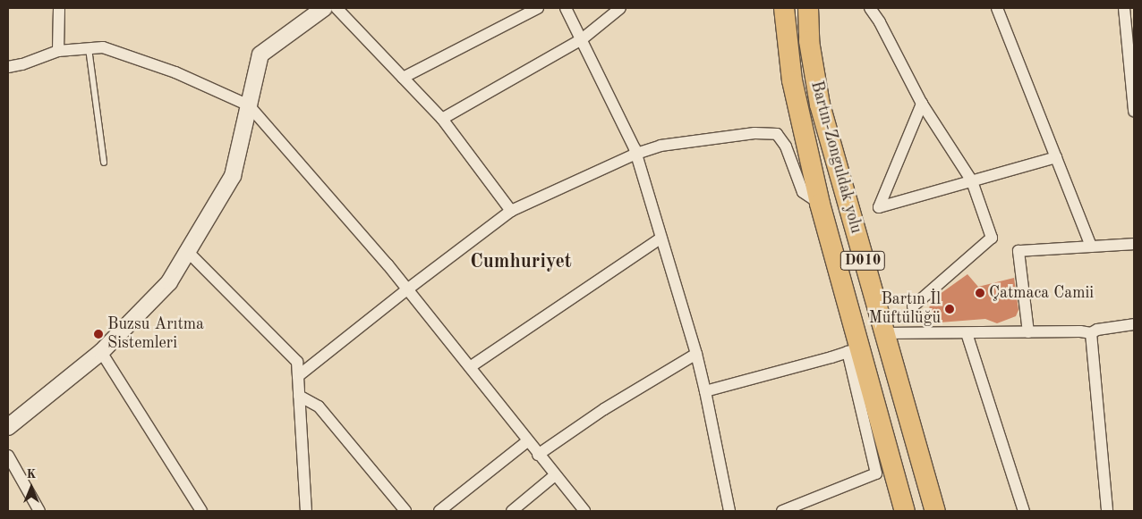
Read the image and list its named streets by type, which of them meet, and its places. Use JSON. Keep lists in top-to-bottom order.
{
  "streets": {
    "highway": ["Bartın-Zonguldak yolu", "D010"]
  },
  "districts": ["Cumhuriyet"],
  "places": ["Çatmaca Camii", "Bartın İl Müftülüğü", "Buzsu Arıtma Sistemleri"],
  "north": "top"
}
